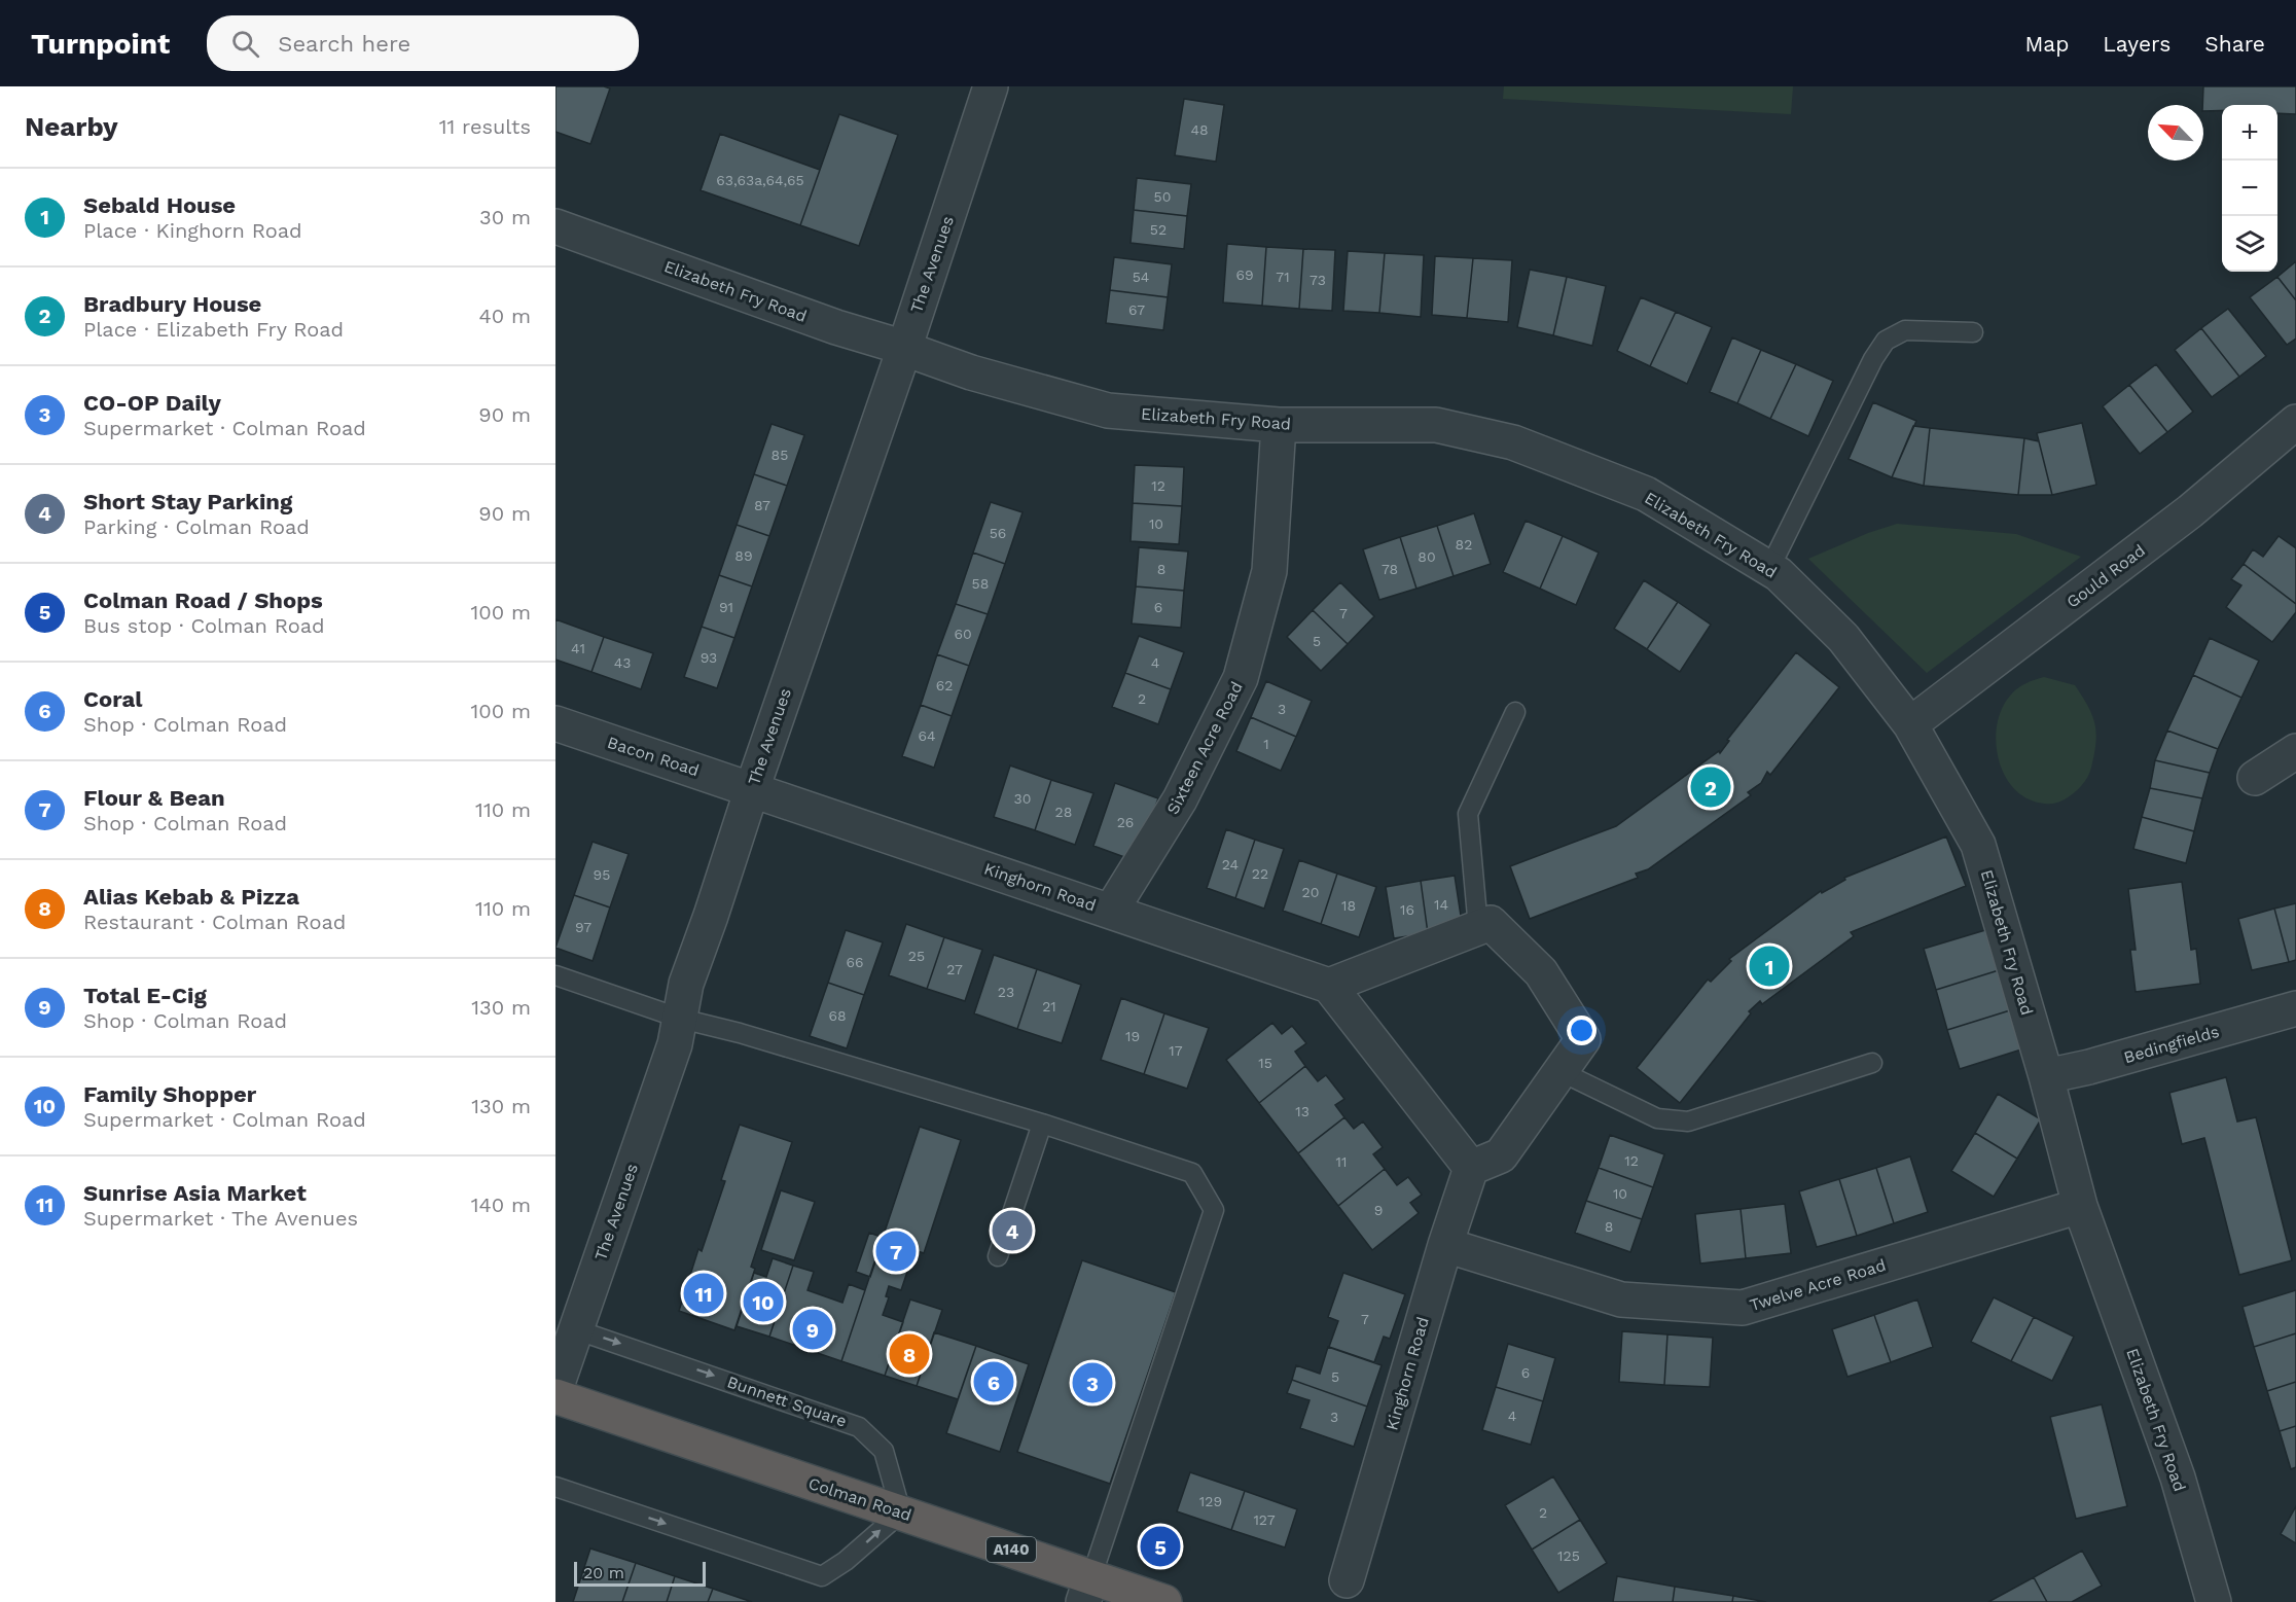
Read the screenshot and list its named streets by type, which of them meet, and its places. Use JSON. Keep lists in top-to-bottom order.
{
  "streets": {
    "highway": ["Colman Road", "A140"],
    "street": [
      "The Avenues",
      "Elizabeth Fry Road",
      "Gould Road",
      "Sixteen Acre Road",
      "Bacon Road",
      "Kinghorn Road",
      "Bedingfields",
      "Twelve Acre Road"
    ],
    "lane": ["Bunnett Square"]
  },
  "crossings": [
    ["The Avenues", "Elizabeth Fry Road"],
    ["The Avenues", "Bacon Road"],
    ["The Avenues", "Kinghorn Road"],
    ["The Avenues", "Bunnett Square"],
    ["Elizabeth Fry Road", "Gould Road"],
    ["Elizabeth Fry Road", "Sixteen Acre Road"],
    ["Elizabeth Fry Road", "Bedingfields"],
    ["Elizabeth Fry Road", "Twelve Acre Road"],
    ["Sixteen Acre Road", "Kinghorn Road"],
    ["Bacon Road", "Kinghorn Road"],
    ["Kinghorn Road", "Twelve Acre Road"],
    ["Bunnett Square", "Colman Road"]
  ],
  "one_way": ["Bunnett Square"],
  "house_numbers": [
    "48",
    "63,63a,64,65",
    "50",
    "52",
    "69",
    "54",
    "71",
    "73",
    "67",
    "85",
    "12",
    "87",
    "10",
    "56",
    "82",
    "89",
    "80",
    "8",
    "78",
    "58",
    "91",
    "6",
    "7",
    "60",
    "5",
    "41",
    "93",
    "43",
    "4",
    "62",
    "2",
    "3",
    "64",
    "1",
    "30",
    "28",
    "26",
    "24",
    "22",
    "95",
    "20",
    "14",
    "18",
    "16",
    "97",
    "25",
    "66",
    "27",
    "23",
    "21",
    "68",
    "19",
    "17",
    "15",
    "13",
    "12",
    "11",
    "10",
    "9",
    "8",
    "7",
    "6",
    "5",
    "4",
    "3",
    "129",
    "2",
    "127",
    "125"
  ],
  "scale_bar": "20 m",
  "north": "top left",
  "page": {
    "header": "Turnpoint",
    "search": "Search here",
    "nav": ["Map", "Layers", "Share"],
    "heading": ["Nearby", "11 results"],
    "map_buttons": ["+", "−"],
    "list": [
      {
        "mark": "1",
        "name": "Sebald House",
        "note": "Place · Kinghorn Road",
        "value": "30 m"
      },
      {
        "mark": "2",
        "name": "Bradbury House",
        "note": "Place · Elizabeth Fry Road",
        "value": "40 m"
      },
      {
        "mark": "3",
        "name": "CO-OP Daily",
        "note": "Supermarket · Colman Road",
        "value": "90 m"
      },
      {
        "mark": "4",
        "name": "Short Stay Parking",
        "note": "Parking · Colman Road",
        "value": "90 m"
      },
      {
        "mark": "5",
        "name": "Colman Road / Shops",
        "note": "Bus stop · Colman Road",
        "value": "100 m"
      },
      {
        "mark": "6",
        "name": "Coral",
        "note": "Shop · Colman Road",
        "value": "100 m"
      },
      {
        "mark": "7",
        "name": "Flour & Bean",
        "note": "Shop · Colman Road",
        "value": "110 m"
      },
      {
        "mark": "8",
        "name": "Alias Kebab & Pizza",
        "note": "Restaurant · Colman Road",
        "value": "110 m"
      },
      {
        "mark": "9",
        "name": "Total E-Cig",
        "note": "Shop · Colman Road",
        "value": "130 m"
      },
      {
        "mark": "10",
        "name": "Family Shopper",
        "note": "Supermarket · Colman Road",
        "value": "130 m"
      },
      {
        "mark": "11",
        "name": "Sunrise Asia Market",
        "note": "Supermarket · The Avenues",
        "value": "140 m"
      }
    ],
    "pins": [
      "2",
      "1",
      "4",
      "7",
      "11",
      "10",
      "9",
      "8",
      "6",
      "3",
      "5"
    ],
    "scale": "20 m"
  }
}
